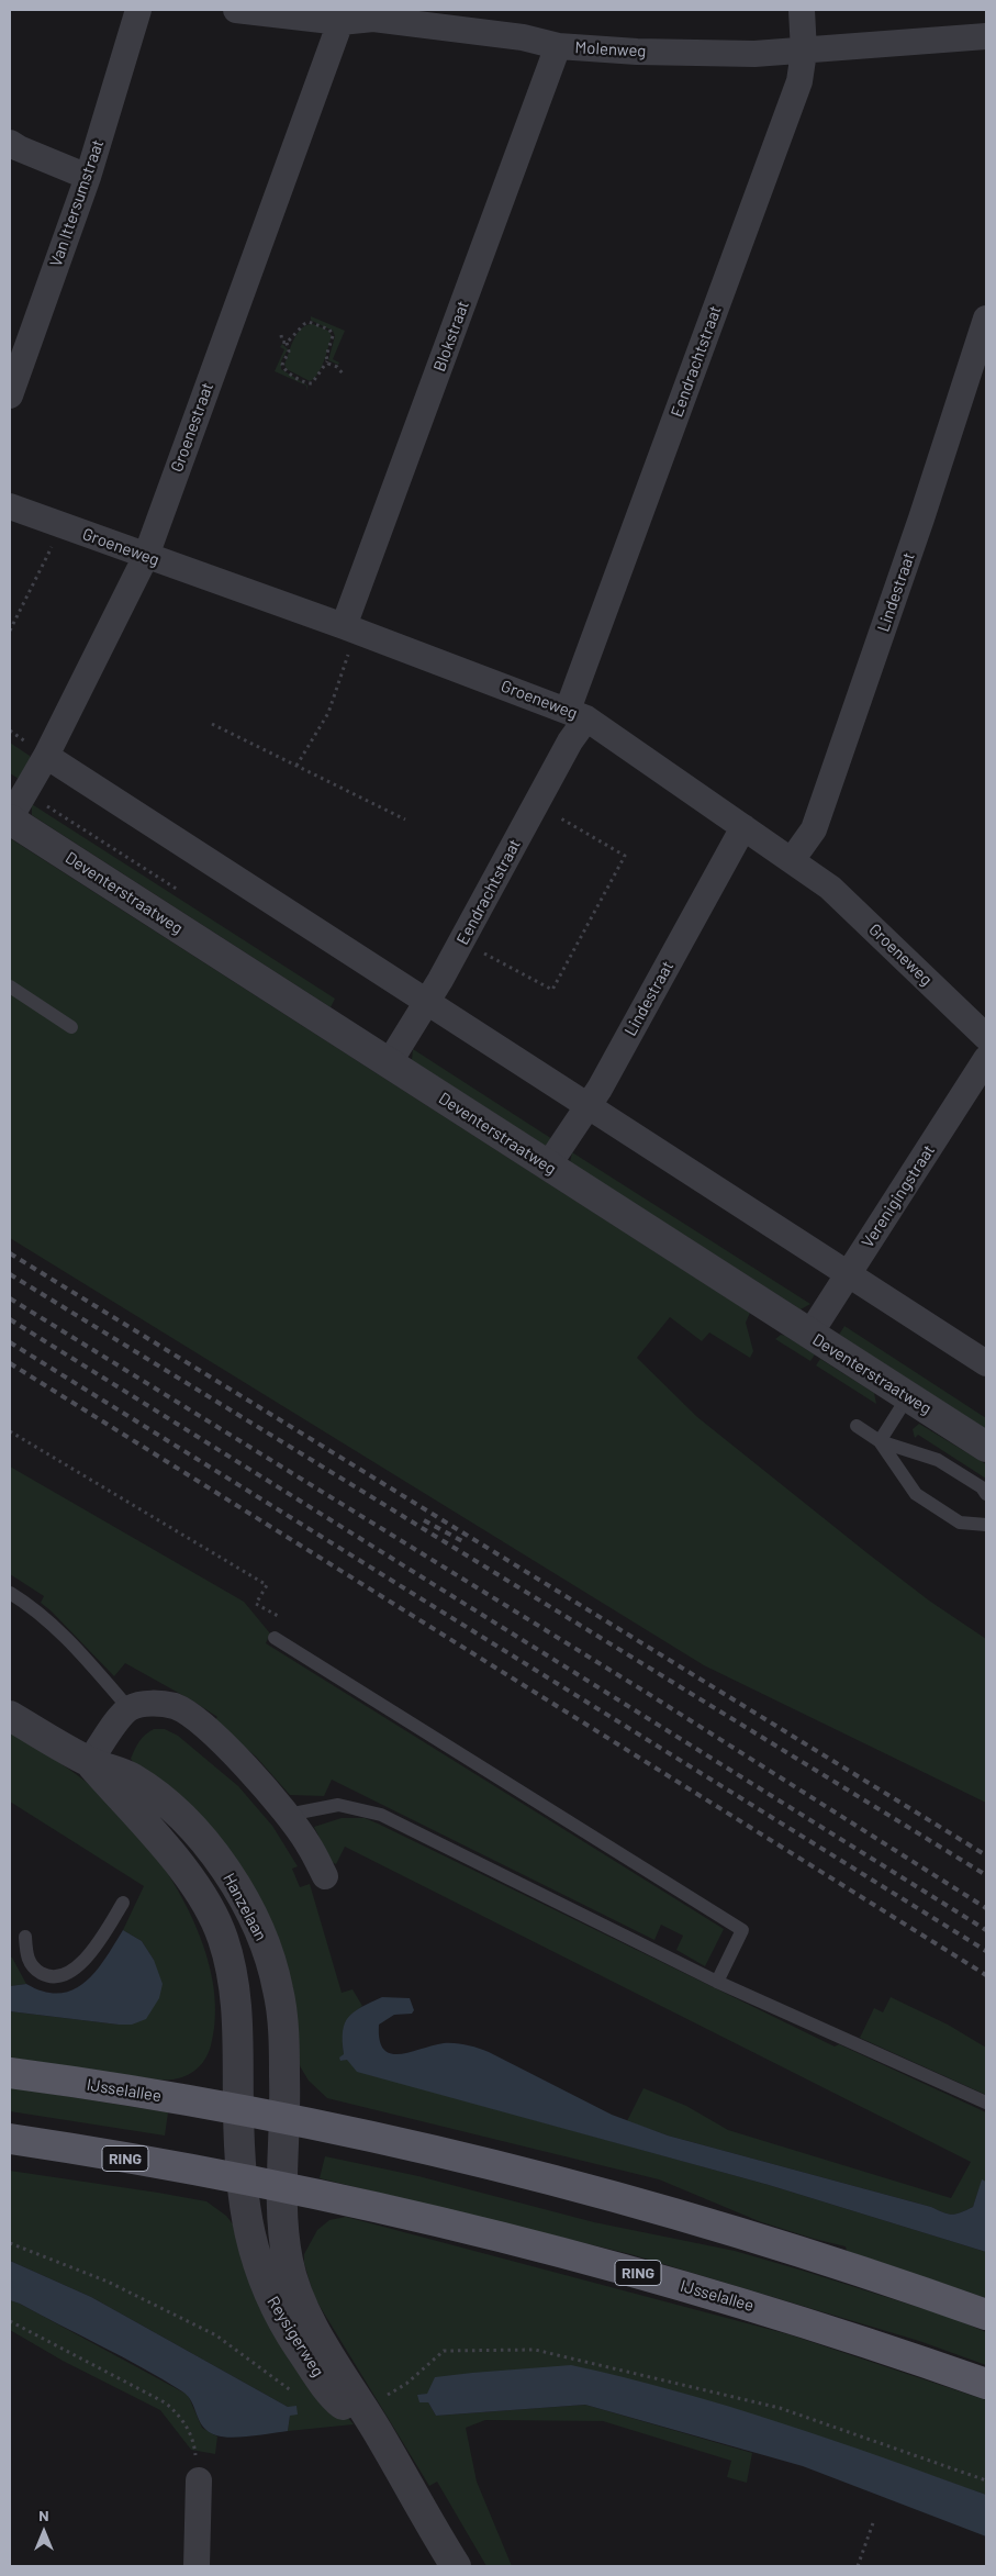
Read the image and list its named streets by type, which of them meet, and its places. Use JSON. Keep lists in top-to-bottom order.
{
  "streets": {
    "main road": ["IJsselallee", "RING"],
    "street": [
      "Molenweg",
      "Van Ittersumstraat",
      "Blokstraat",
      "Eendrachtstraat",
      "Groenestraat",
      "Groeneweg",
      "Lindestraat",
      "Deventerstraatweg",
      "Verenigingstraat",
      "Hanzelaan",
      "Reysigerweg"
    ]
  },
  "crossings": [
    ["Molenweg", "Blokstraat"],
    ["Molenweg", "Eendrachtstraat"],
    ["Molenweg", "Groenestraat"],
    ["Blokstraat", "Groeneweg"],
    ["Eendrachtstraat", "Groeneweg"],
    ["Eendrachtstraat", "Deventerstraatweg"],
    ["Groenestraat", "Groeneweg"],
    ["Groenestraat", "Deventerstraatweg"],
    ["Groeneweg", "Lindestraat"],
    ["Lindestraat", "Deventerstraatweg"],
    ["Deventerstraatweg", "Verenigingstraat"],
    ["Hanzelaan", "IJsselallee"],
    ["IJsselallee", "Reysigerweg"]
  ],
  "north": "top"
}
